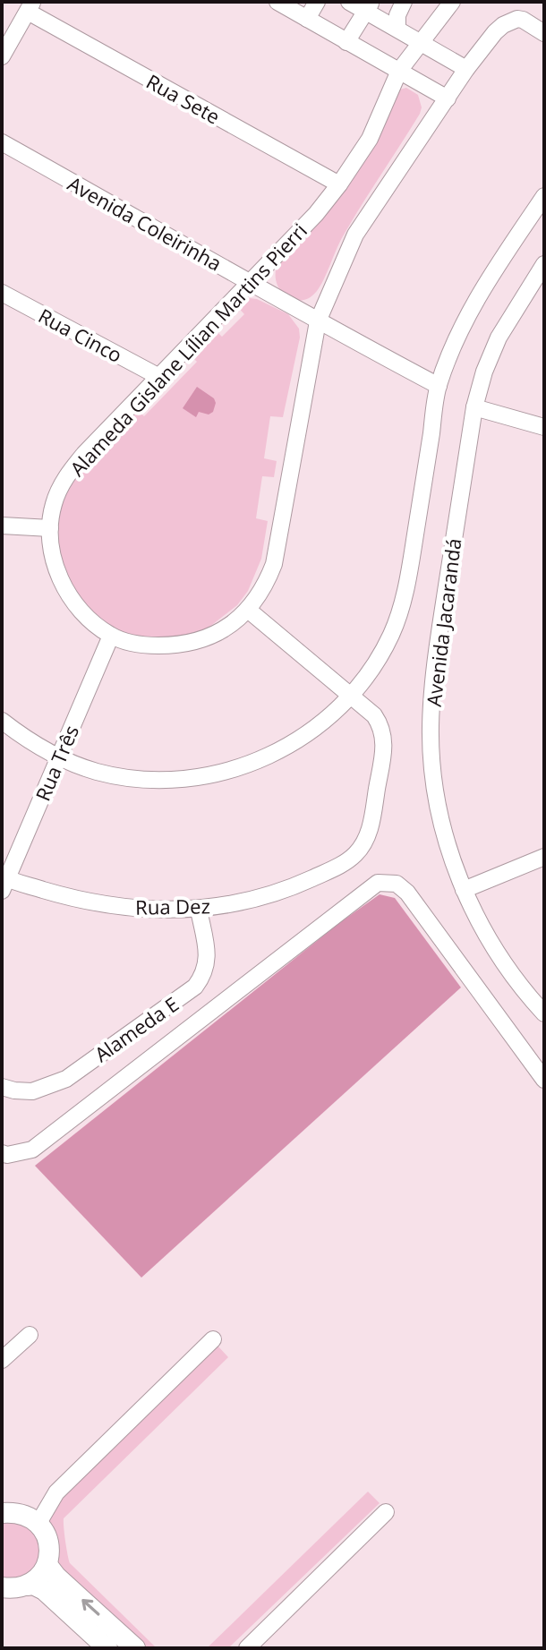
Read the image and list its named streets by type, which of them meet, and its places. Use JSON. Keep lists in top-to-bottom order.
{
  "streets": {
    "street": [
      "Rua Sete",
      "Avenida Coleirinha",
      "Rua Cinco",
      "Alameda Gislane Lílian Martins Pierri",
      "Avenida Jacarandá",
      "Rua Três",
      "Rua Dez",
      "Alameda E"
    ]
  },
  "crossings": [
    ["Rua Sete", "Alameda Gislane Lílian Martins Pierri"],
    ["Avenida Coleirinha", "Alameda Gislane Lílian Martins Pierri"],
    ["Rua Cinco", "Alameda Gislane Lílian Martins Pierri"],
    ["Alameda Gislane Lílian Martins Pierri", "Rua Três"],
    ["Rua Três", "Rua Dez"],
    ["Rua Dez", "Alameda E"]
  ]
}
